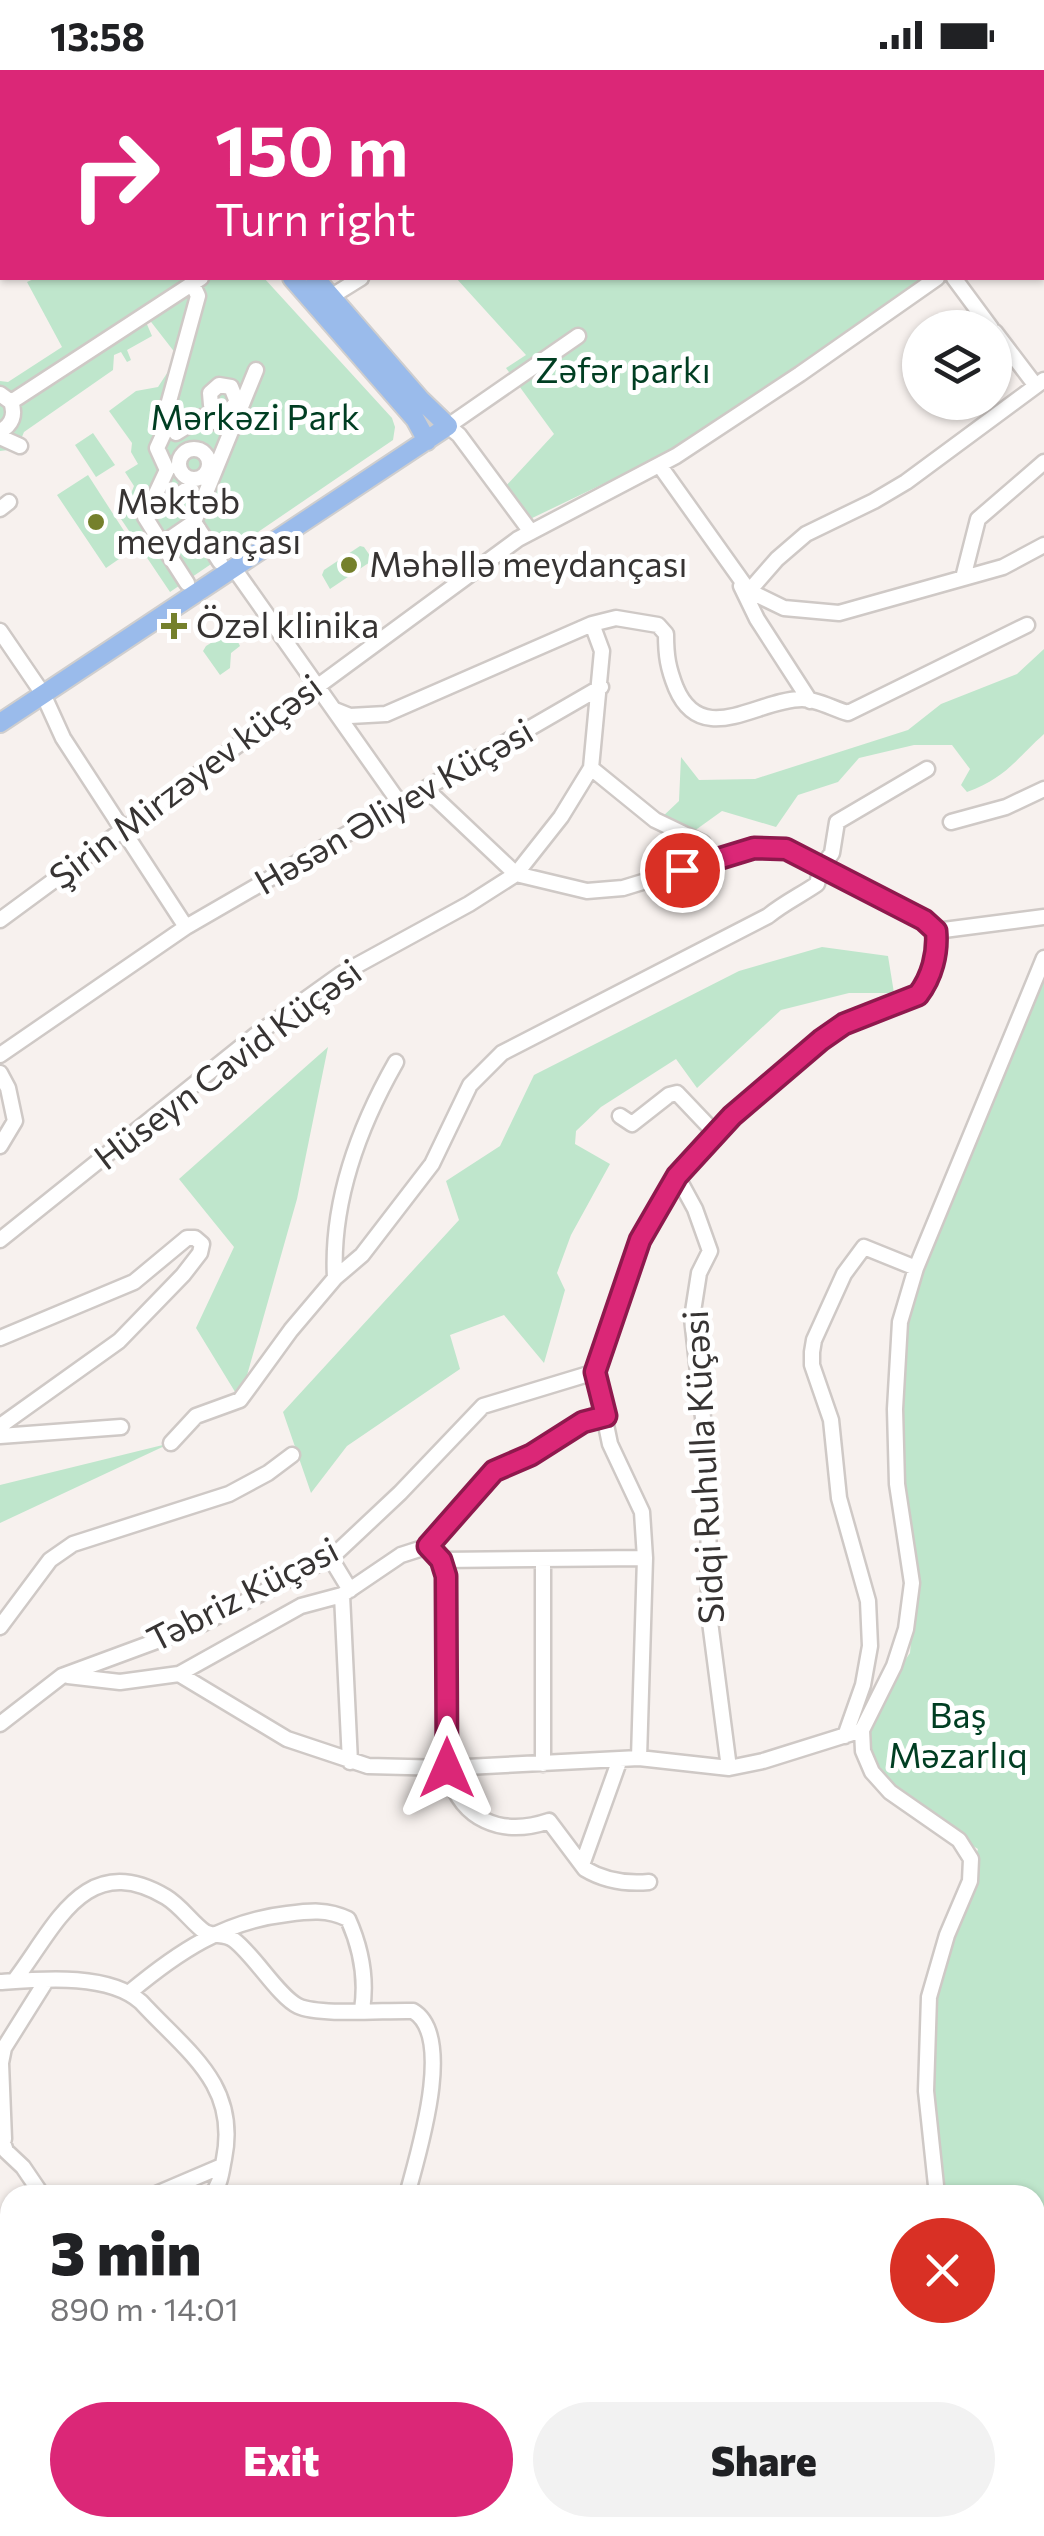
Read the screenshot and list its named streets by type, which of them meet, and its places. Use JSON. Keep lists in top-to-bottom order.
{
  "streets": {
    "street": [
      "Şirin Mirzəyev küçəsi",
      "Həsən Əliyev Küçəsi",
      "Hüseyn Cavid Küçəsi",
      "Sidqi Ruhulla Küçəsi",
      "Təbriz Küçəsi"
    ]
  },
  "parks": ["Zəfər parkı", "Mərkəzi Park", "Baş Məzarlıq"],
  "places": {
    "other": ["Məktəb meydançası", "Məhəllə meydançası"],
    "health": ["Özəl klinika"]
  },
  "page": {
    "status": "13:58",
    "turn": ["150 m", "Turn right"],
    "heading": ["3 min", "890 m · 14:01"],
    "buttons": ["Exit", "Share"]
  }
}
